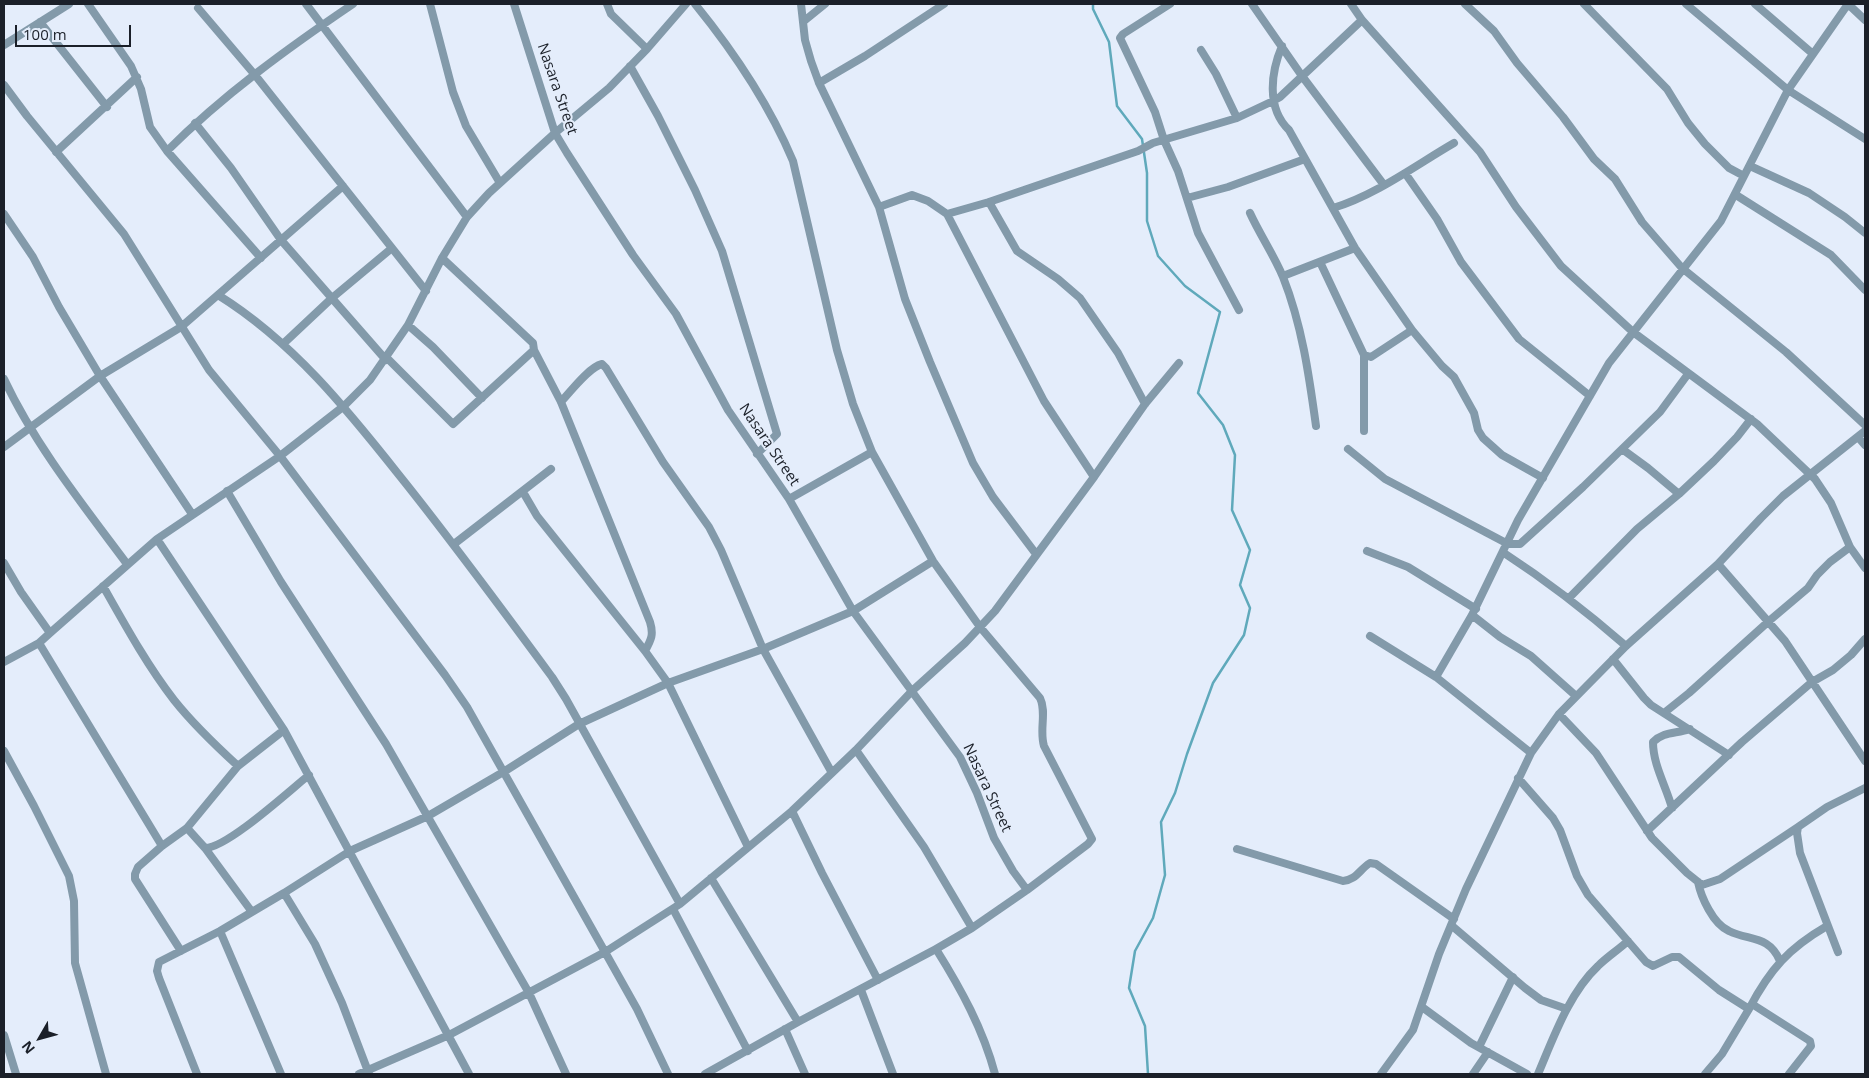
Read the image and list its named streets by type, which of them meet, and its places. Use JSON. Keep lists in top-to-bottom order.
{
  "streets": {
    "street": ["Nasara Street"]
  },
  "scale_bar": "100 m",
  "north": "bottom left"
}
